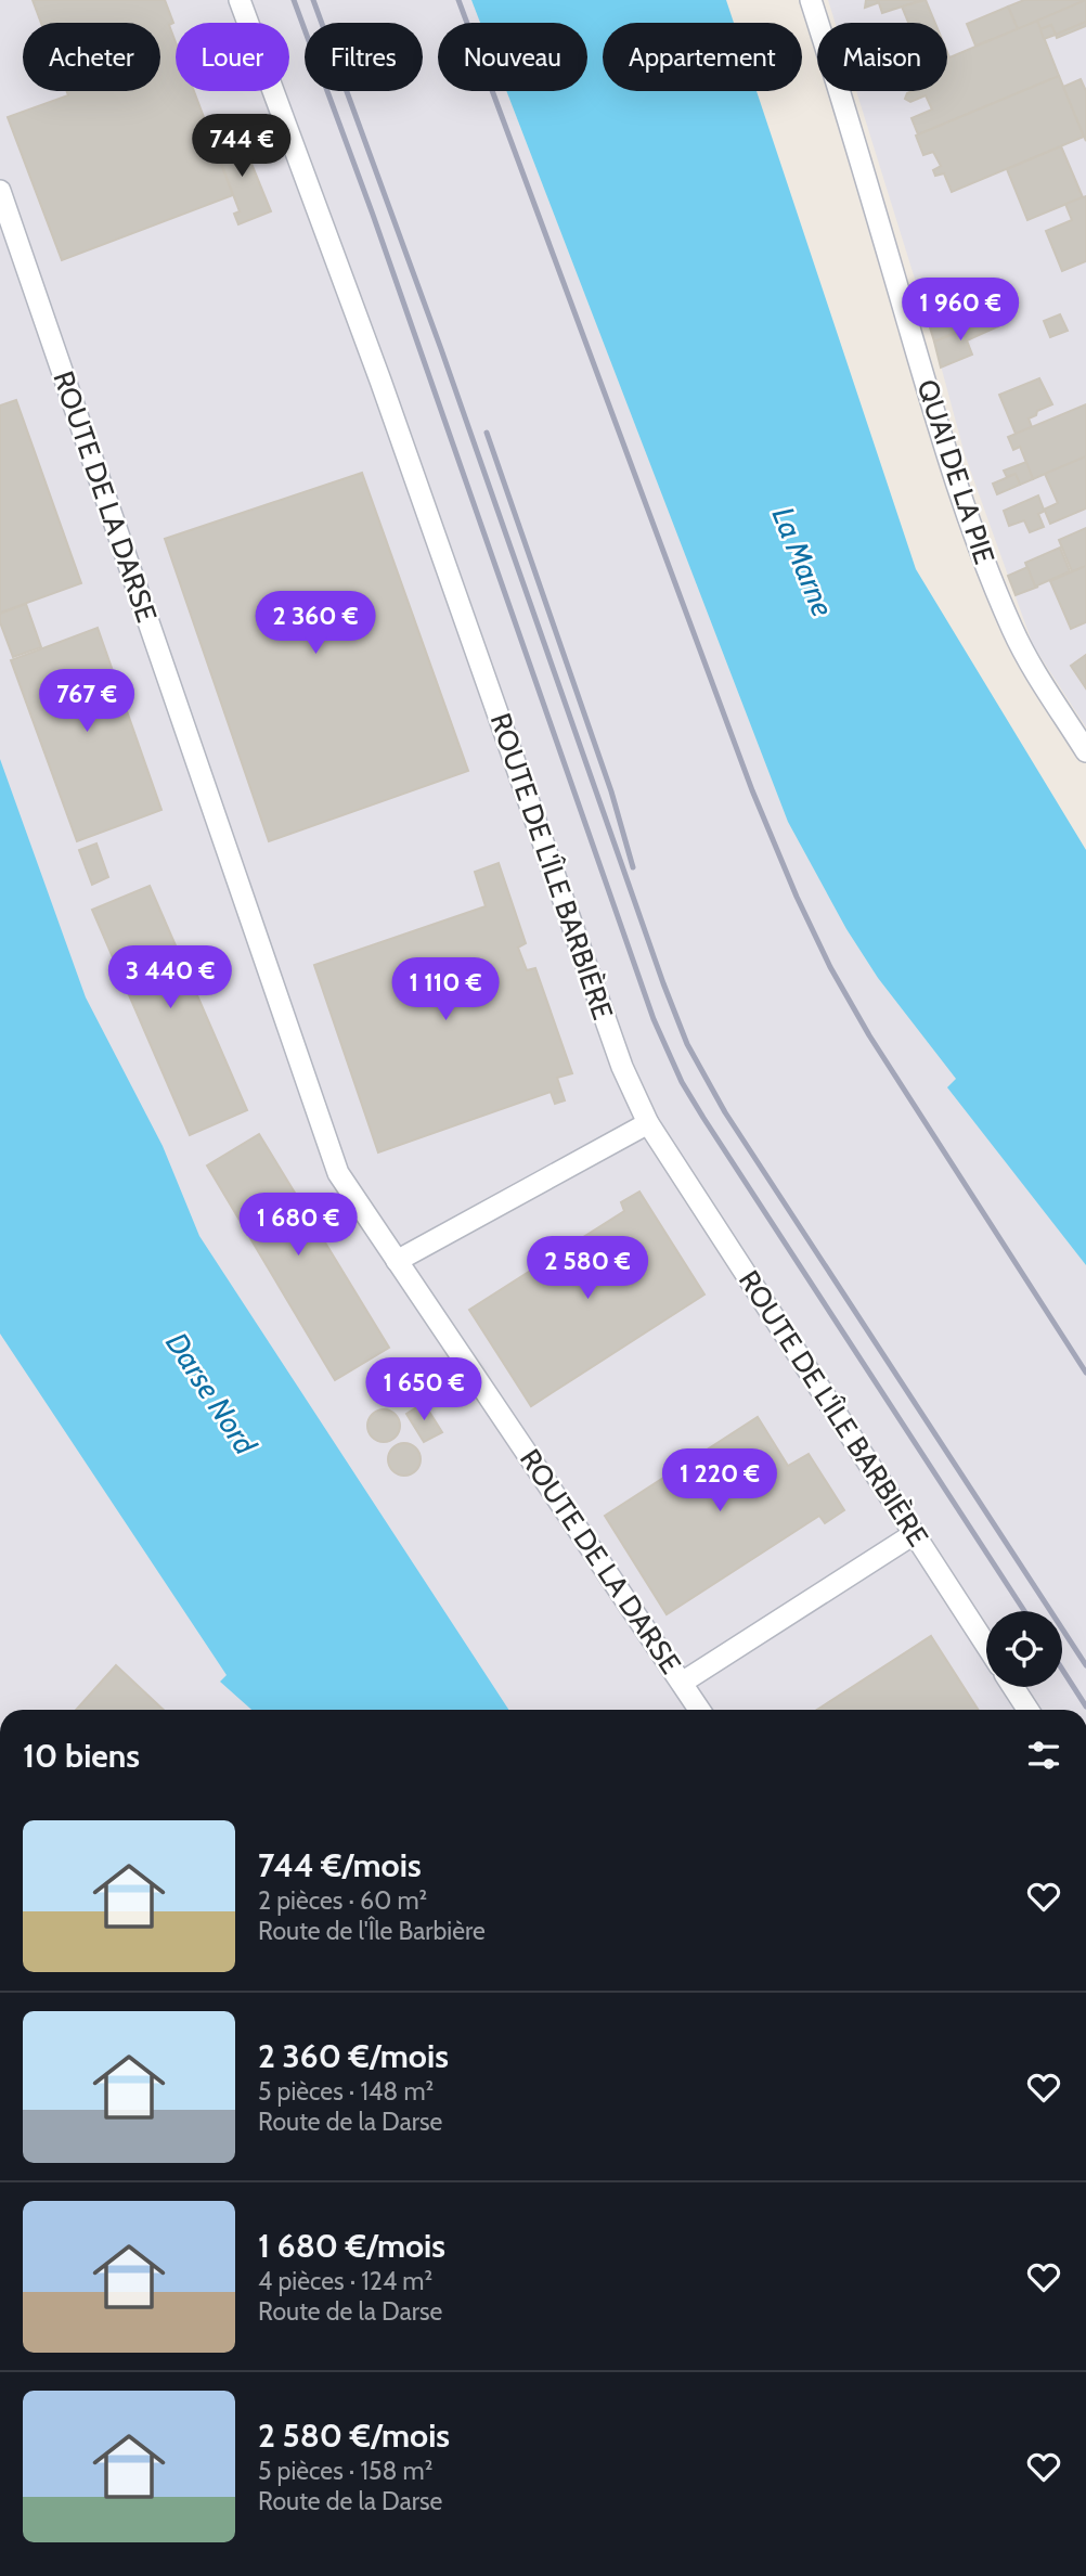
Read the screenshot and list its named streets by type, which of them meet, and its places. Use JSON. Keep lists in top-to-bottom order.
{
  "streets": {
    "street": ["QUAI DE LA PIE", "ROUTE DE LA DARSE", "ROUTE DE L'ÎLE BARBIÈRE"]
  },
  "water": ["La Marne", "Darse Nord"],
  "page": {
    "chip": [
      "Acheter",
      "Louer",
      "Filtres",
      "Nouveau",
      "Appartement",
      "Maison"
    ],
    "price": [
      "744 €",
      "1 960 €",
      "2 360 €",
      "767 €",
      "3 440 €",
      "1 110 €",
      "1 680 €",
      "2 580 €",
      "1 650 €",
      "1 220 €"
    ],
    "heading": "10 biens",
    "list": [
      {
        "name": "744 €/mois",
        "note": "2 pièces · 60 m² · Route de l'Île Barbière"
      },
      {
        "name": "2 360 €/mois",
        "note": "5 pièces · 148 m² · Route de la Darse"
      },
      {
        "name": "1 680 €/mois",
        "note": "4 pièces · 124 m² · Route de la Darse"
      },
      {
        "name": "2 580 €/mois",
        "note": "5 pièces · 158 m² · Route de la Darse"
      }
    ]
  }
}
